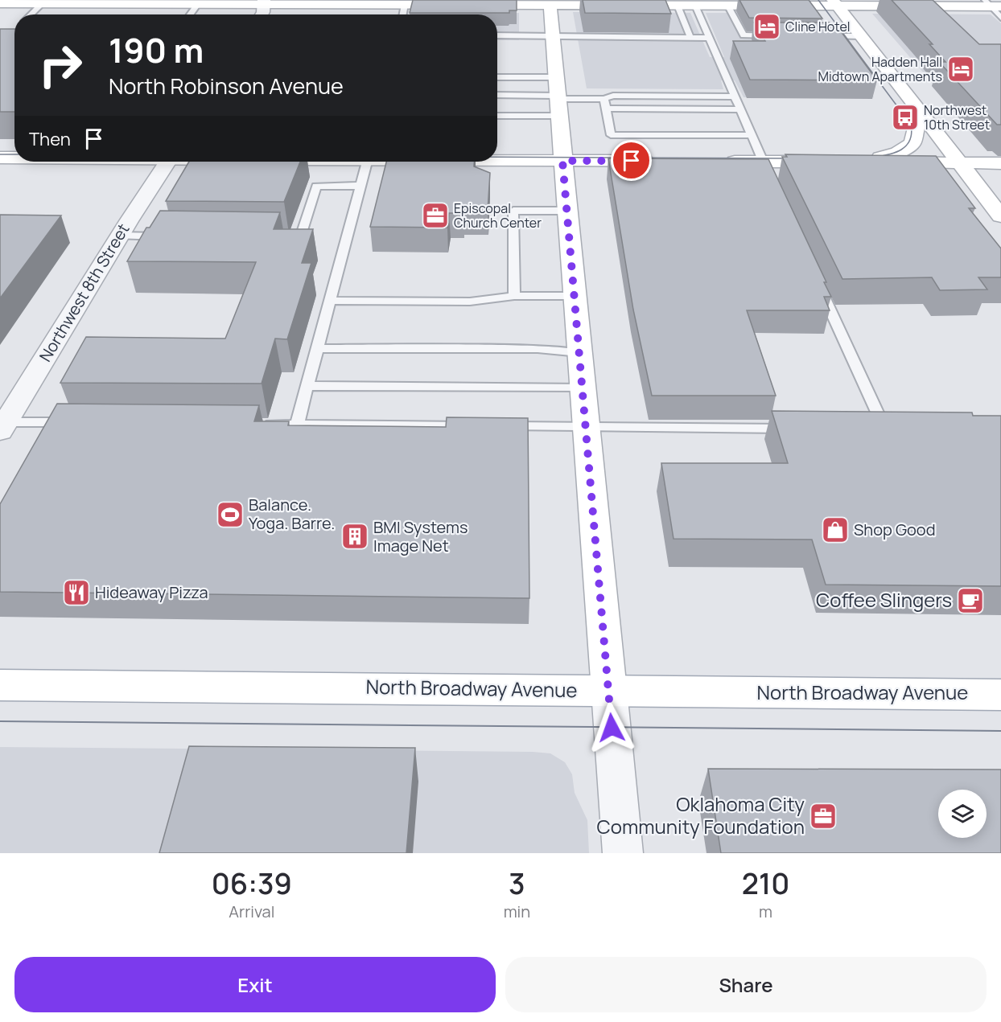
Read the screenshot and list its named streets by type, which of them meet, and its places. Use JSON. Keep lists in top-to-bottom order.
{
  "streets": {
    "street": ["Northwest 8th Street", "North Broadway Avenue"]
  },
  "places": {
    "hotel": ["Cline Hotel", "Hadden Hall Midtown Apartments"],
    "bus stop": ["Northwest 10th Street"],
    "office": ["Episcopal Church Center", "Oklahoma City Community Foundation"],
    "sports": ["Balance. Yoga. Barre."],
    "shop": ["Shop Good"],
    "building": ["BMI Systems Image Net"],
    "restaurant": ["Hideaway Pizza"],
    "cafe": ["Coffee Slingers"]
  },
  "page": {
    "turn": ["190 m", "North Robinson Avenue"],
    "then": "Then",
    "eta": [
      "06:39",
      "Arrival",
      "3",
      "min",
      "210",
      "m"
    ],
    "buttons": ["Exit", "Share"]
  }
}
